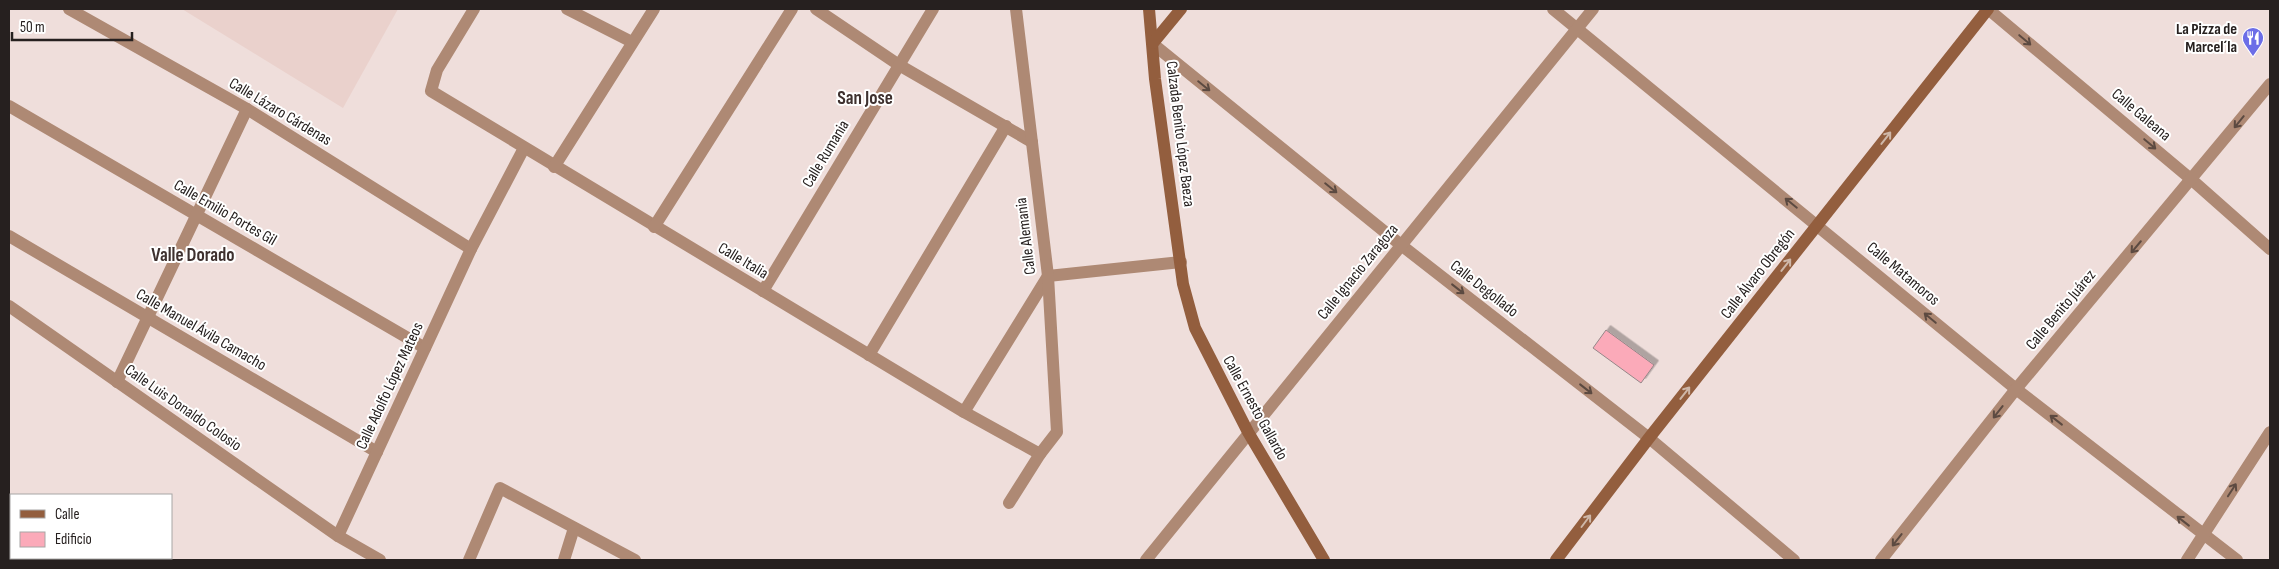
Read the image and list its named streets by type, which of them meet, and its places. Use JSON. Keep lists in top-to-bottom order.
{
  "streets": {
    "street": [
      "Calle Lázaro Cárdenas",
      "Calle Galeana",
      "Calzada Benito López Baeza",
      "Calle Rumania",
      "Calle Emilio Portes Gil",
      "Calle Alemania",
      "Calle Italia",
      "Calle Ignacio Zaragoza",
      "Calle Álvaro Obregón",
      "Calle Matamoros",
      "Calle Degollado",
      "Calle Benito Juárez",
      "Calle Manuel Ávila Camacho",
      "Calle Adolfo López Mateos",
      "Calle Luis Donaldo Colosio",
      "Calle Ernesto Gallardo"
    ]
  },
  "crossings": [
    ["Calle Lázaro Cárdenas", "Calle Adolfo López Mateos"],
    ["Calle Galeana", "Calle Álvaro Obregón"],
    ["Calle Galeana", "Calle Benito Juárez"],
    ["Calzada Benito López Baeza", "Calle Degollado"],
    ["Calzada Benito López Baeza", "Calle Ernesto Gallardo"],
    ["Calle Rumania", "Calle Italia"],
    ["Calle Emilio Portes Gil", "Calle Adolfo López Mateos"],
    ["Calle Alemania", "Calle Italia"],
    ["Calle Italia", "Calle Adolfo López Mateos"],
    ["Calle Ignacio Zaragoza", "Calle Matamoros"],
    ["Calle Ignacio Zaragoza", "Calle Degollado"],
    ["Calle Ignacio Zaragoza", "Calle Ernesto Gallardo"],
    ["Calle Álvaro Obregón", "Calle Matamoros"],
    ["Calle Álvaro Obregón", "Calle Degollado"],
    ["Calle Matamoros", "Calle Benito Juárez"],
    ["Calle Manuel Ávila Camacho", "Calle Adolfo López Mateos"],
    ["Calle Adolfo López Mateos", "Calle Luis Donaldo Colosio"]
  ],
  "one_way": [
    "Calle Galeana",
    "Calle Álvaro Obregón",
    "Calle Matamoros",
    "Calle Degollado",
    "Calle Benito Juárez"
  ],
  "districts": ["San Jose", "Valle Dorado"],
  "places": {
    "restaurant": ["La Pizza de Marcel´la"]
  },
  "legend": ["Calle", "Edificio"],
  "scale_bar": "50 m"
}
